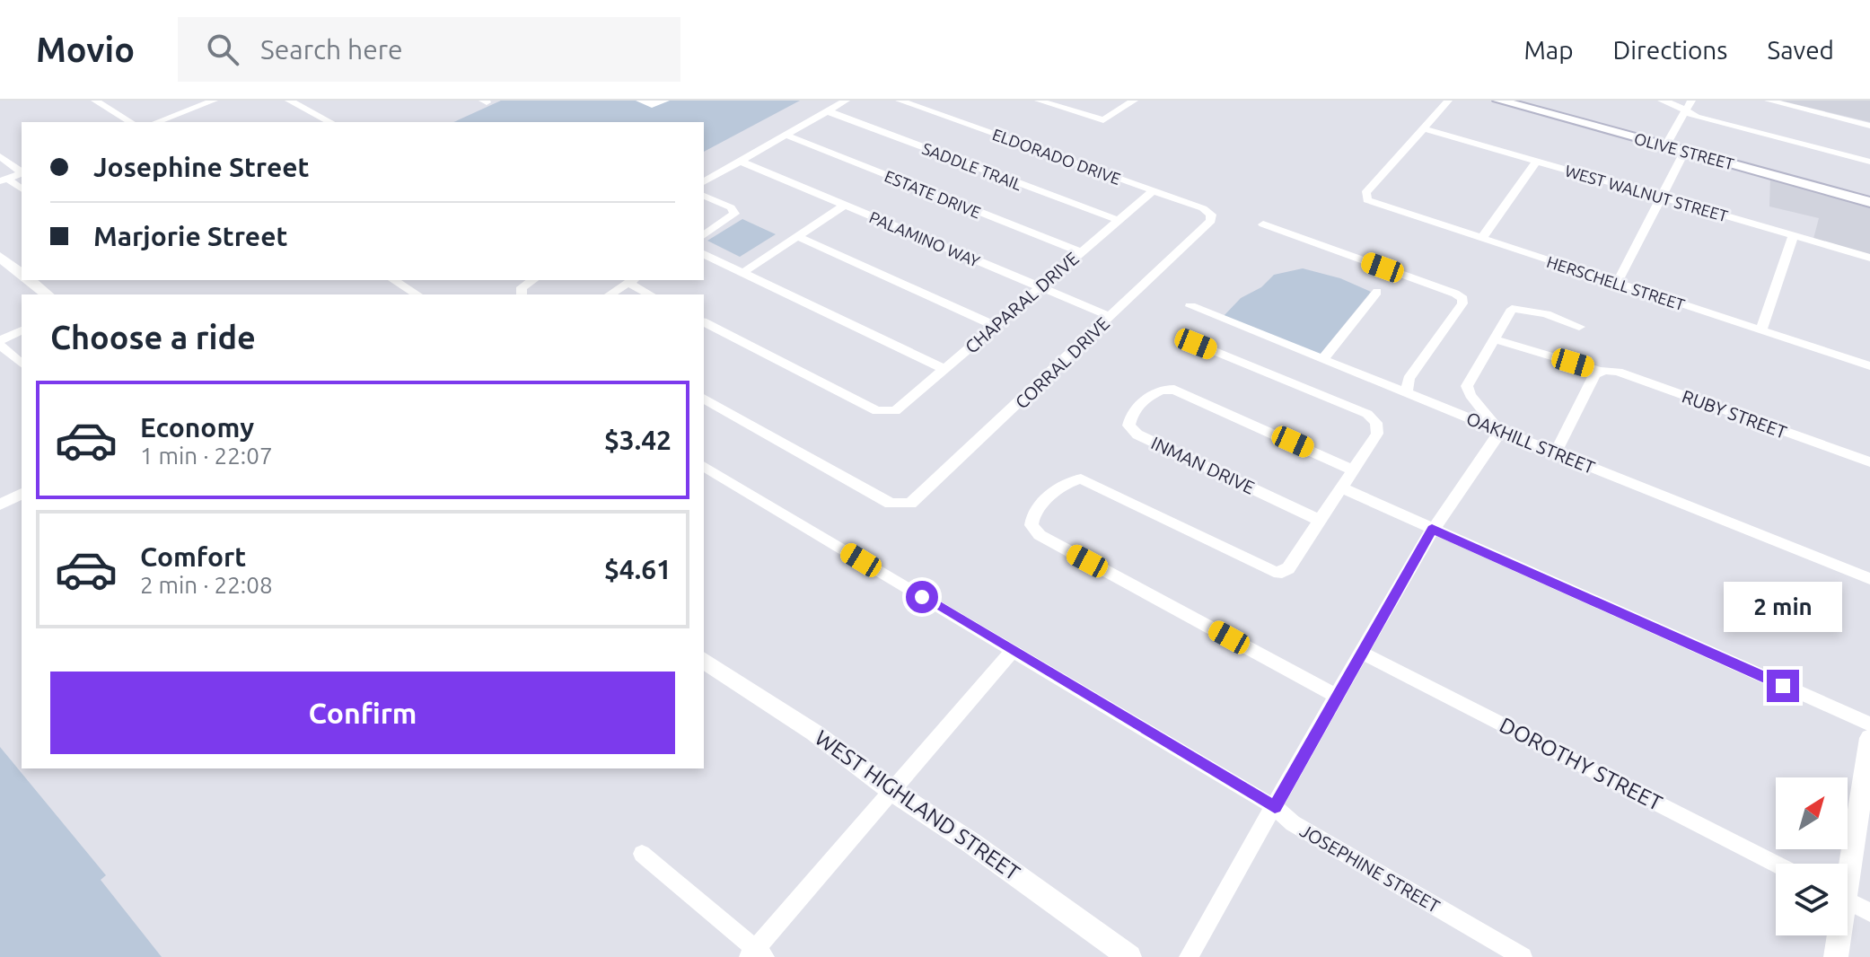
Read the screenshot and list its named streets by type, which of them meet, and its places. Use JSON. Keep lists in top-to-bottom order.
{
  "streets": {
    "main road": ["OLIVE STREET"],
    "street": [
      "ELDORADO DRIVE",
      "SADDLE TRAIL",
      "WEST WALNUT STREET",
      "ESTATE DRIVE",
      "PALAMINO WAY",
      "HERSCHELL STREET",
      "CHAPARAL DRIVE",
      "CORRAL DRIVE",
      "RUBY STREET",
      "OAKHILL STREET",
      "INMAN DRIVE",
      "DOROTHY STREET",
      "WEST HIGHLAND STREET",
      "JOSEPHINE STREET"
    ]
  },
  "crossings": [
    ["ELDORADO DRIVE", "CHAPARAL DRIVE"],
    ["ELDORADO DRIVE", "CORRAL DRIVE"],
    ["SADDLE TRAIL", "CHAPARAL DRIVE"],
    ["WEST WALNUT STREET", "HERSCHELL STREET"],
    ["ESTATE DRIVE", "CHAPARAL DRIVE"],
    ["PALAMINO WAY", "CHAPARAL DRIVE"],
    ["PALAMINO WAY", "CORRAL DRIVE"]
  ],
  "north": "top right",
  "page": {
    "header": "Movio",
    "search": "Search here",
    "nav": ["Map", "Directions", "Saved"],
    "banner": ["Josephine Street", "Marjorie Street"],
    "heading": "Choose a ride",
    "list": [
      {
        "name": "Economy",
        "note": "1 min · 22:07",
        "value": "$3.42"
      },
      {
        "name": "Comfort",
        "note": "2 min · 22:08",
        "value": "$4.61"
      }
    ],
    "bubble": "2 min",
    "buttons": "Confirm"
  }
}
